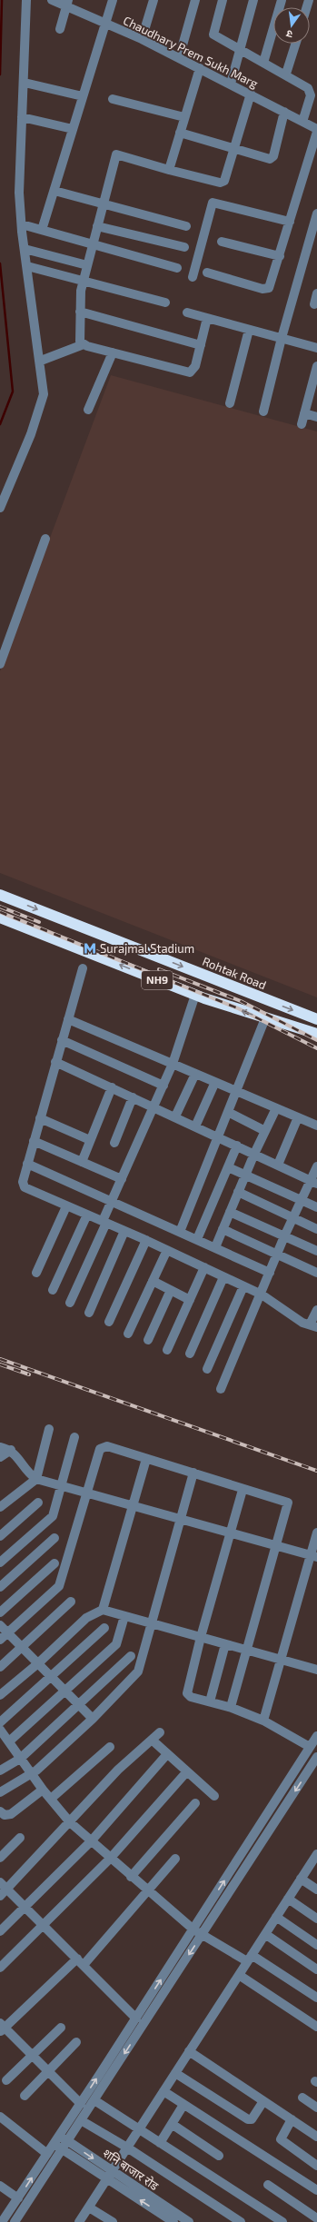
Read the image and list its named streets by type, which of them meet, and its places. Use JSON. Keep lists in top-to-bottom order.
{
  "streets": {
    "highway": ["Rohtak Road", "NH9"],
    "street": ["Chaudhary Prem Sukh Marg", "शनि बाजार रोड"]
  },
  "places": {
    "metro station": ["Surajmal Stadium"]
  },
  "north": "bottom"
}
